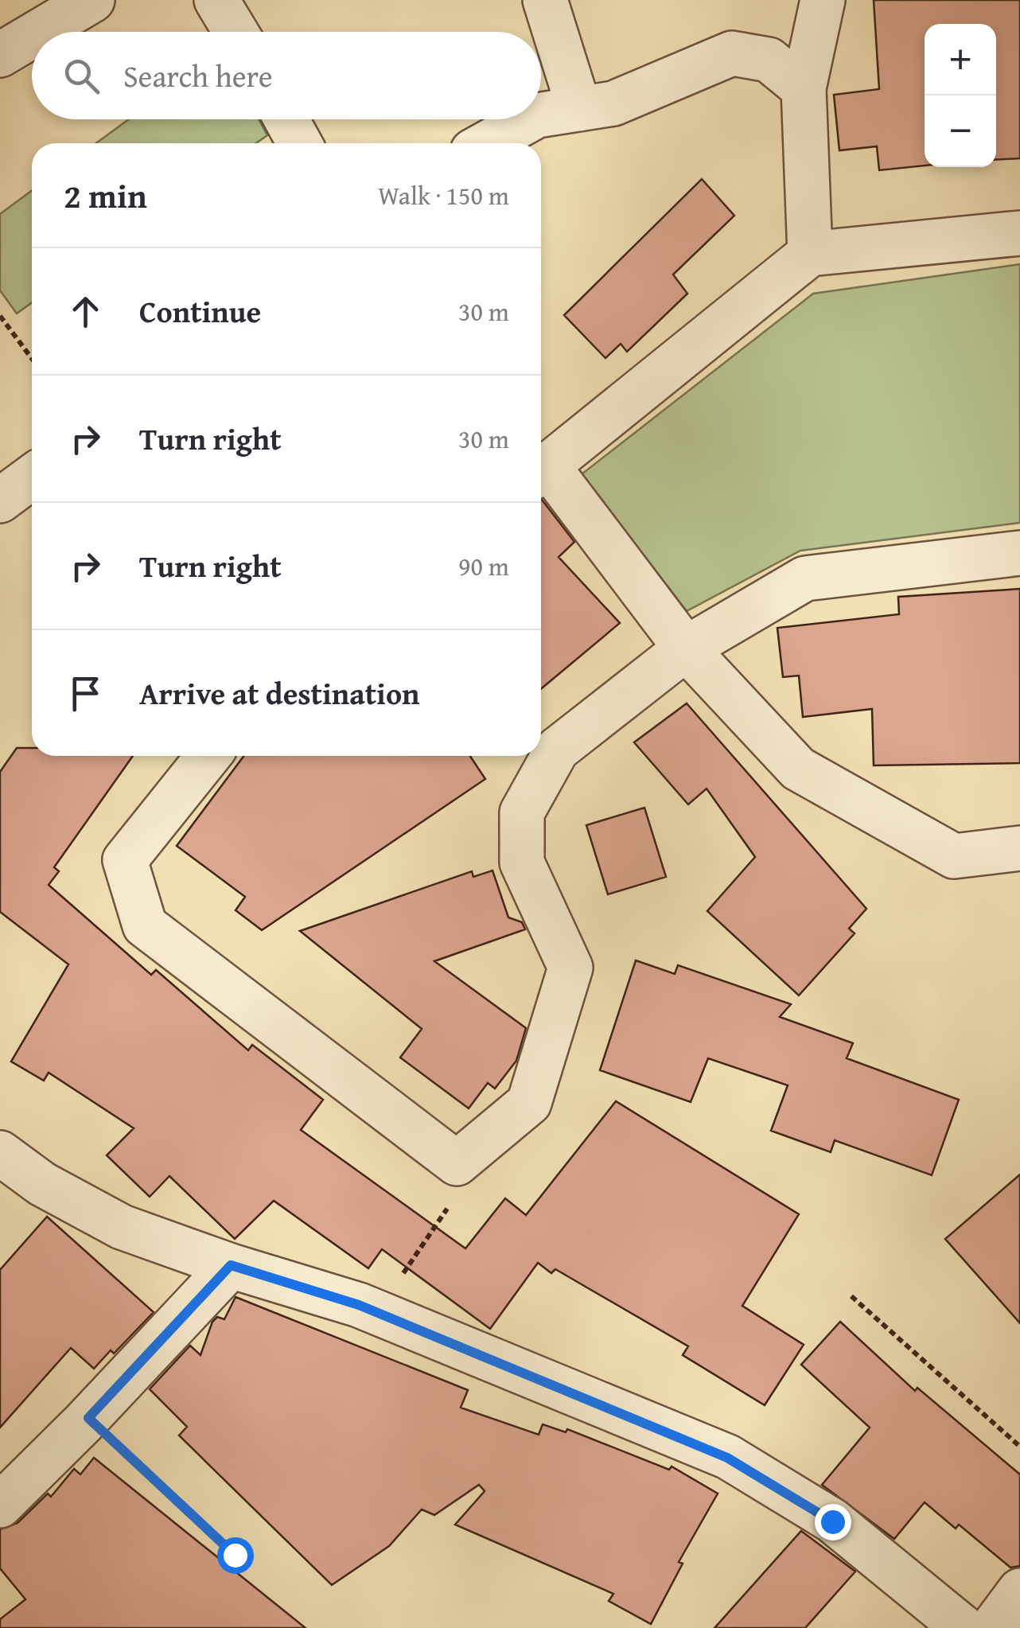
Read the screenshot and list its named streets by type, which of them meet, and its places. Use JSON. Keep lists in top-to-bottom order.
{
  "page": {
    "map_buttons": ["+", "−"],
    "search": "Search here",
    "heading": ["2 min", "Walk · 150 m"],
    "list": [
      ["Continue", "30 m"],
      ["Turn right", "30 m"],
      ["Turn right", "90 m"],
      "Arrive at destination"
    ]
  }
}
